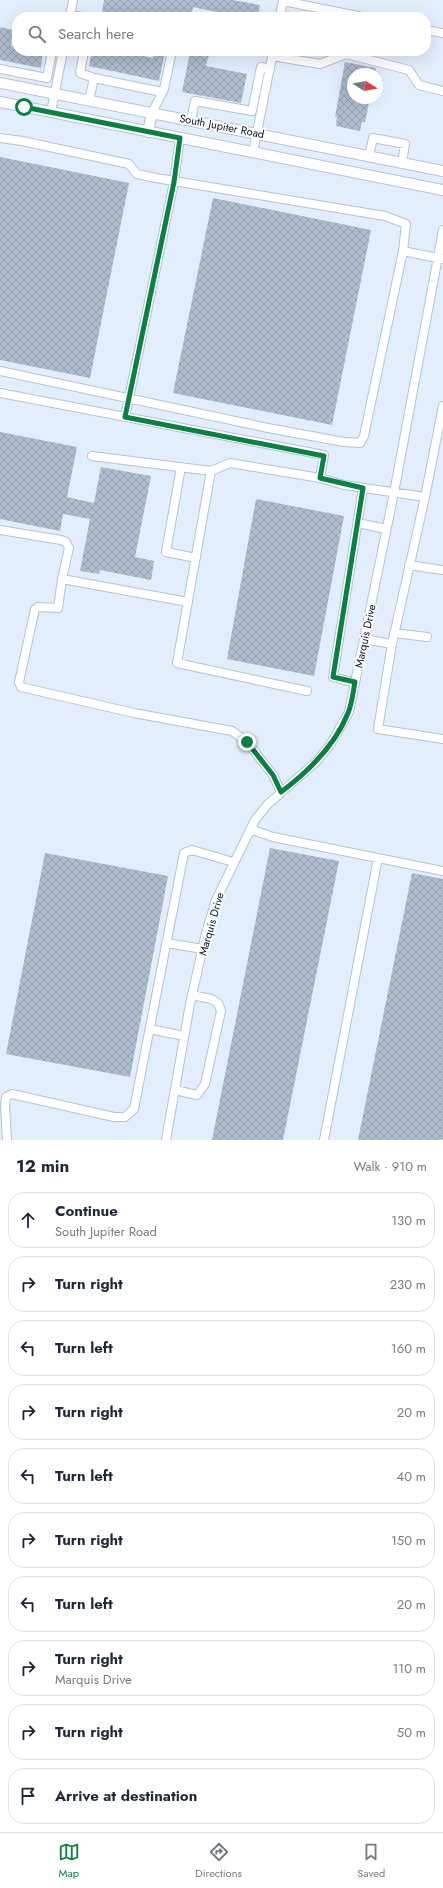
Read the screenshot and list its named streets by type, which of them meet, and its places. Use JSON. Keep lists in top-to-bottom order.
{
  "streets": {
    "main road": ["South Jupiter Road"],
    "street": ["Marquis Drive"]
  },
  "north": "right",
  "page": {
    "search": "Search here",
    "heading": ["12 min", "Walk · 910 m"],
    "list": [
      ["Continue", "South Jupiter Road", "130 m"],
      ["Turn right", "230 m"],
      ["Turn left", "160 m"],
      ["Turn right", "20 m"],
      ["Turn left", "40 m"],
      ["Turn right", "150 m"],
      ["Turn left", "20 m"],
      ["Turn right", "Marquis Drive", "110 m"],
      ["Turn right", "50 m"],
      "Arrive at destination"
    ],
    "nav": ["Map", "Directions", "Saved"]
  }
}
